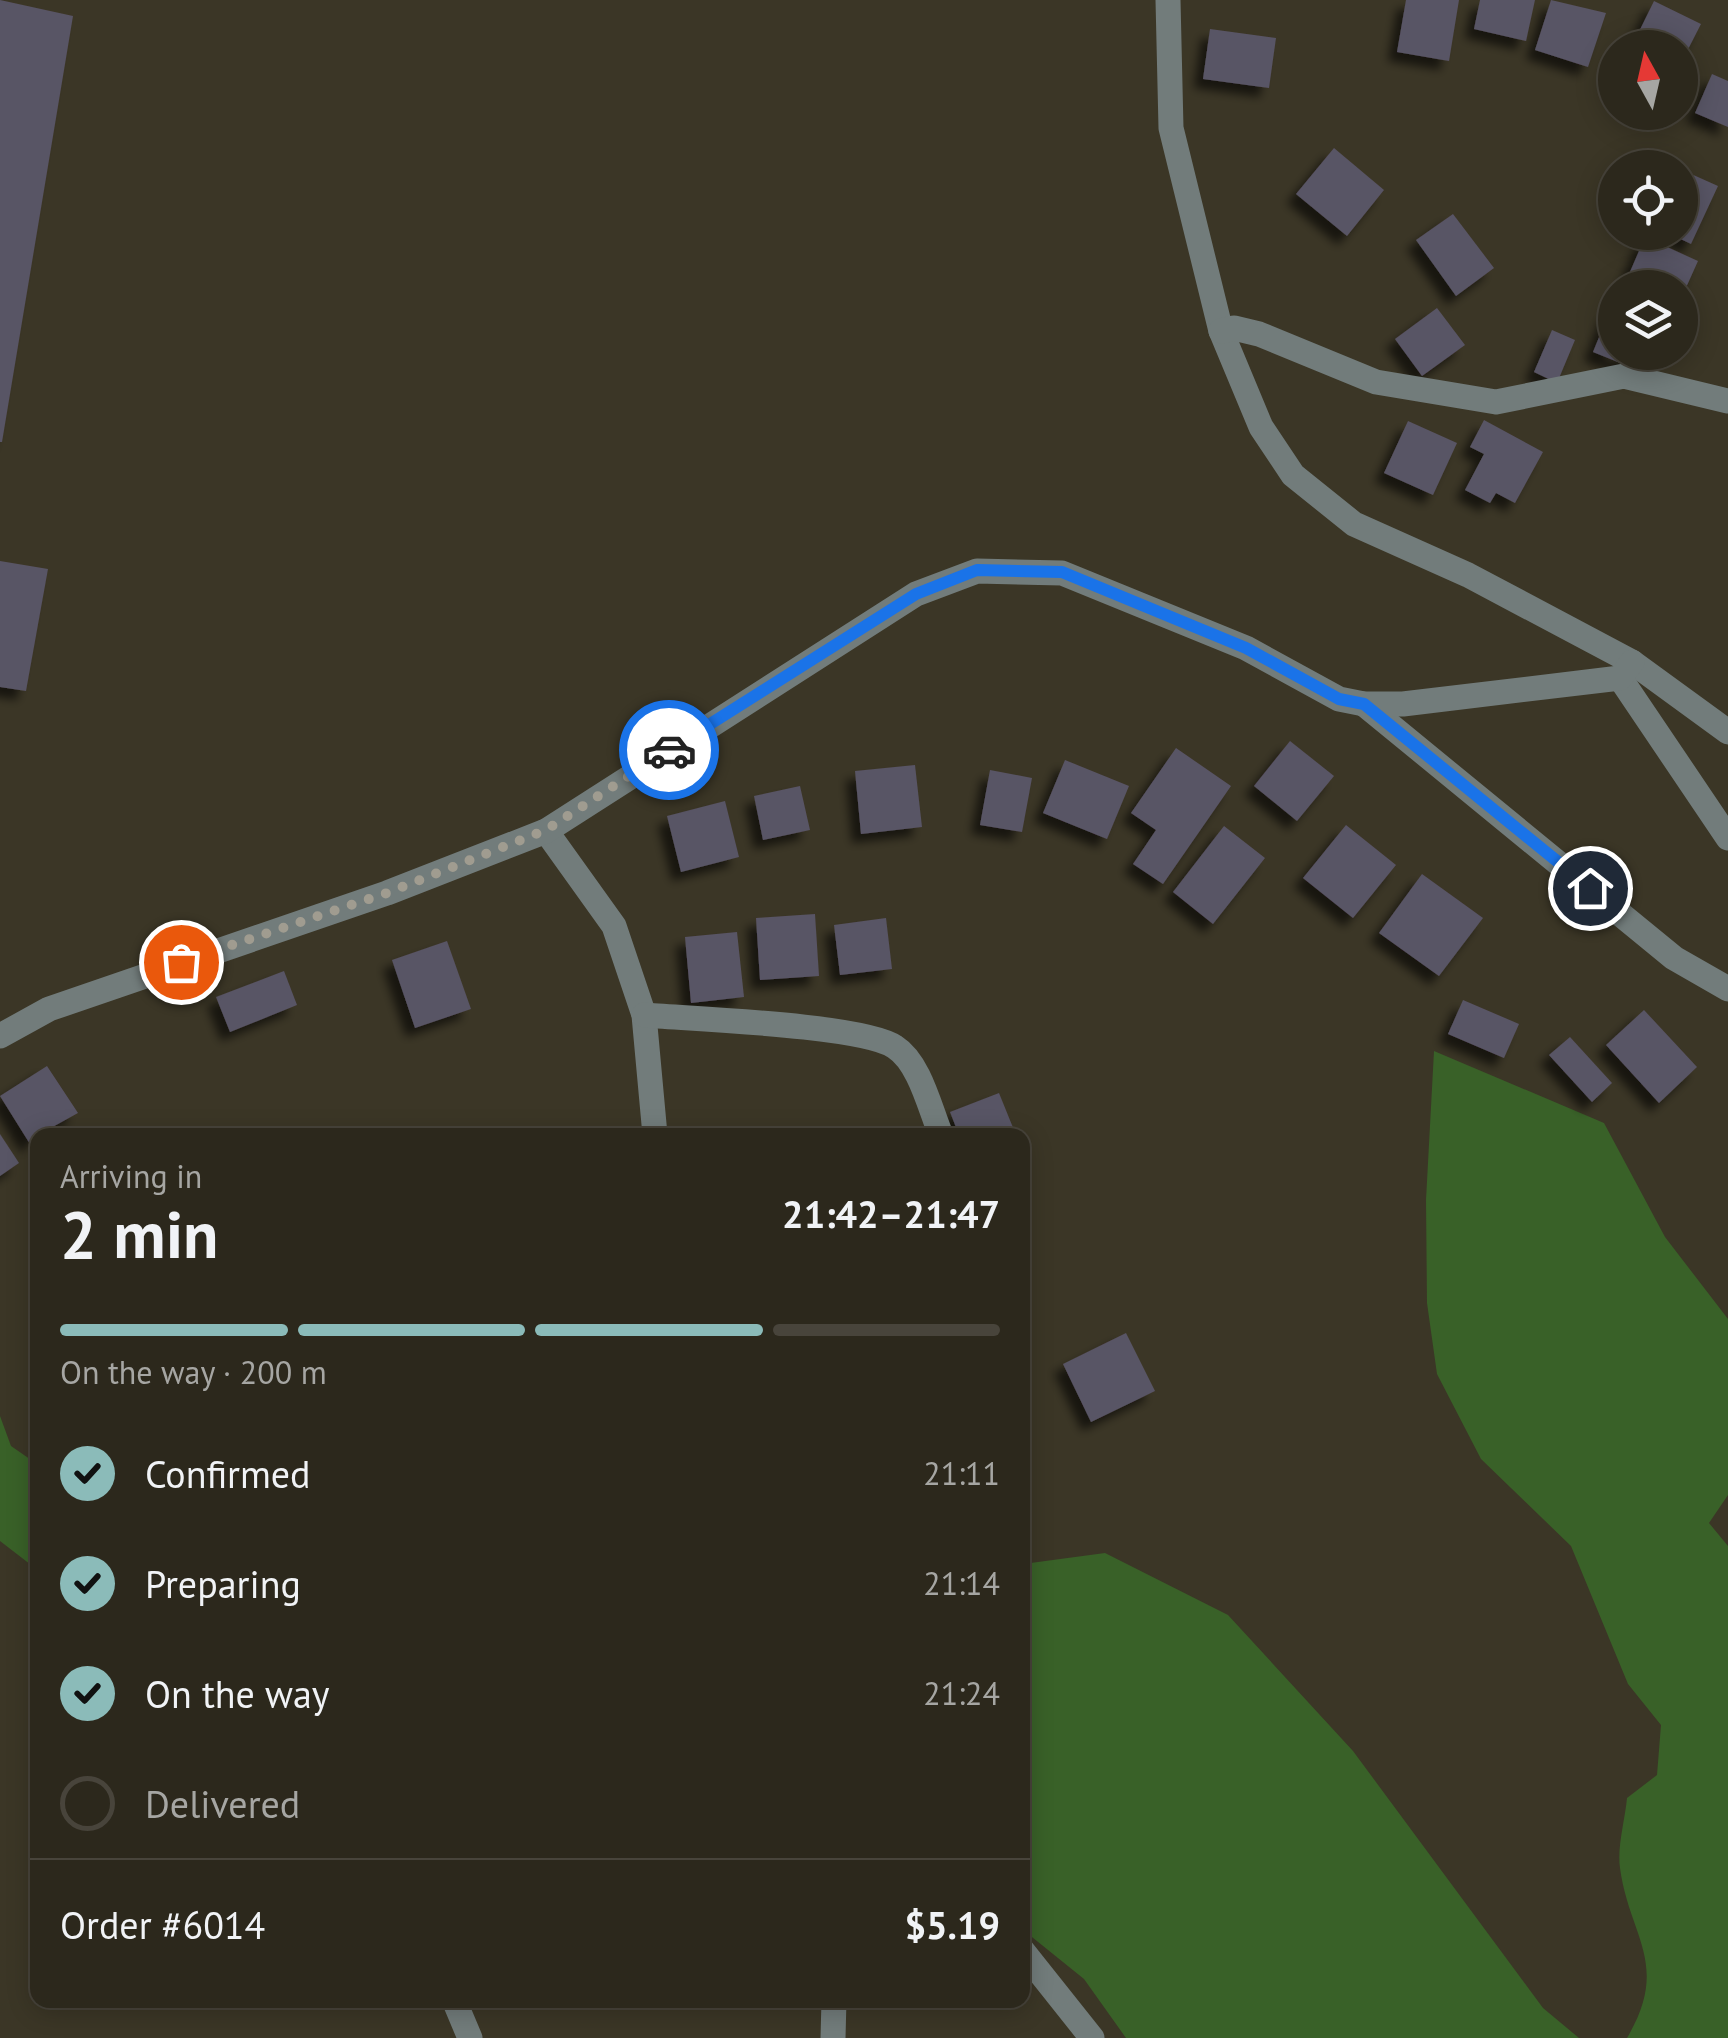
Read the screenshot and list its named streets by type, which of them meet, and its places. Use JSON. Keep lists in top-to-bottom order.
{
  "north": "top",
  "page": {
    "heading": ["2 min", "Arriving in", "21:42–21:47"],
    "panel": ["Order #6014", "$5.19"],
    "bar": "On the way · 200 m",
    "list": [
      ["Confirmed", "21:11"],
      ["Preparing", "21:14"],
      ["On the way", "21:24"],
      "Delivered"
    ]
  }
}
